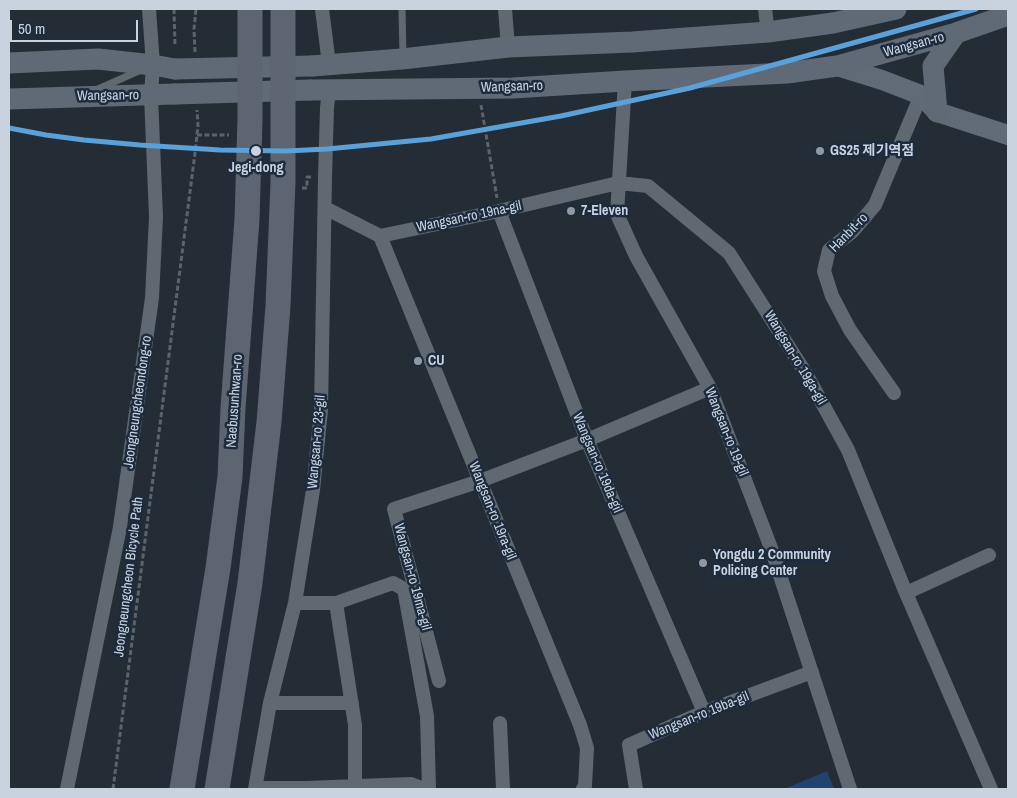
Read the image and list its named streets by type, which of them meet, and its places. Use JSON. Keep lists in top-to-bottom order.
{
  "streets": {
    "highway": ["Naebusunhwan-ro"],
    "main road": ["Wangsan-ro"],
    "street": [
      "Wangsan-ro 19na-gil",
      "Hanbit-ro",
      "Wangsan-ro 19ga-gil",
      "Jeongneungcheondong-ro",
      "Wangsan-ro 19-gil",
      "Wangsan-ro 23-gil",
      "Wangsan-ro 19da-gil",
      "Wangsan-ro 19ra-gil",
      "Wangsan-ro 19ma-gil",
      "Wangsan-ro 19ba-gil"
    ],
    "path": ["Jeongneungcheon Bicycle Path"]
  },
  "crossings": [
    ["Wangsan-ro", "Jeongneungcheondong-ro"],
    ["Wangsan-ro", "Wangsan-ro 19-gil"],
    ["Wangsan-ro", "Wangsan-ro 23-gil"],
    ["Wangsan-ro 19na-gil", "Wangsan-ro 19ga-gil"],
    ["Wangsan-ro 19na-gil", "Wangsan-ro 19-gil"],
    ["Wangsan-ro 19na-gil", "Wangsan-ro 19da-gil"],
    ["Wangsan-ro 19na-gil", "Wangsan-ro 19ra-gil"],
    ["Wangsan-ro 19ga-gil", "Wangsan-ro 19-gil"],
    ["Wangsan-ro 19-gil", "Wangsan-ro 19ma-gil"],
    ["Wangsan-ro 19-gil", "Wangsan-ro 19ba-gil"],
    ["Wangsan-ro 19da-gil", "Wangsan-ro 19ma-gil"],
    ["Wangsan-ro 19da-gil", "Wangsan-ro 19ba-gil"],
    ["Wangsan-ro 19ra-gil", "Wangsan-ro 19ma-gil"]
  ],
  "places": [
    "Jegi-dong",
    "GS25 제기역점",
    "7-Eleven",
    "CU",
    "Yongdu 2 Community Policing Center"
  ],
  "scale_bar": "50 m"
}
